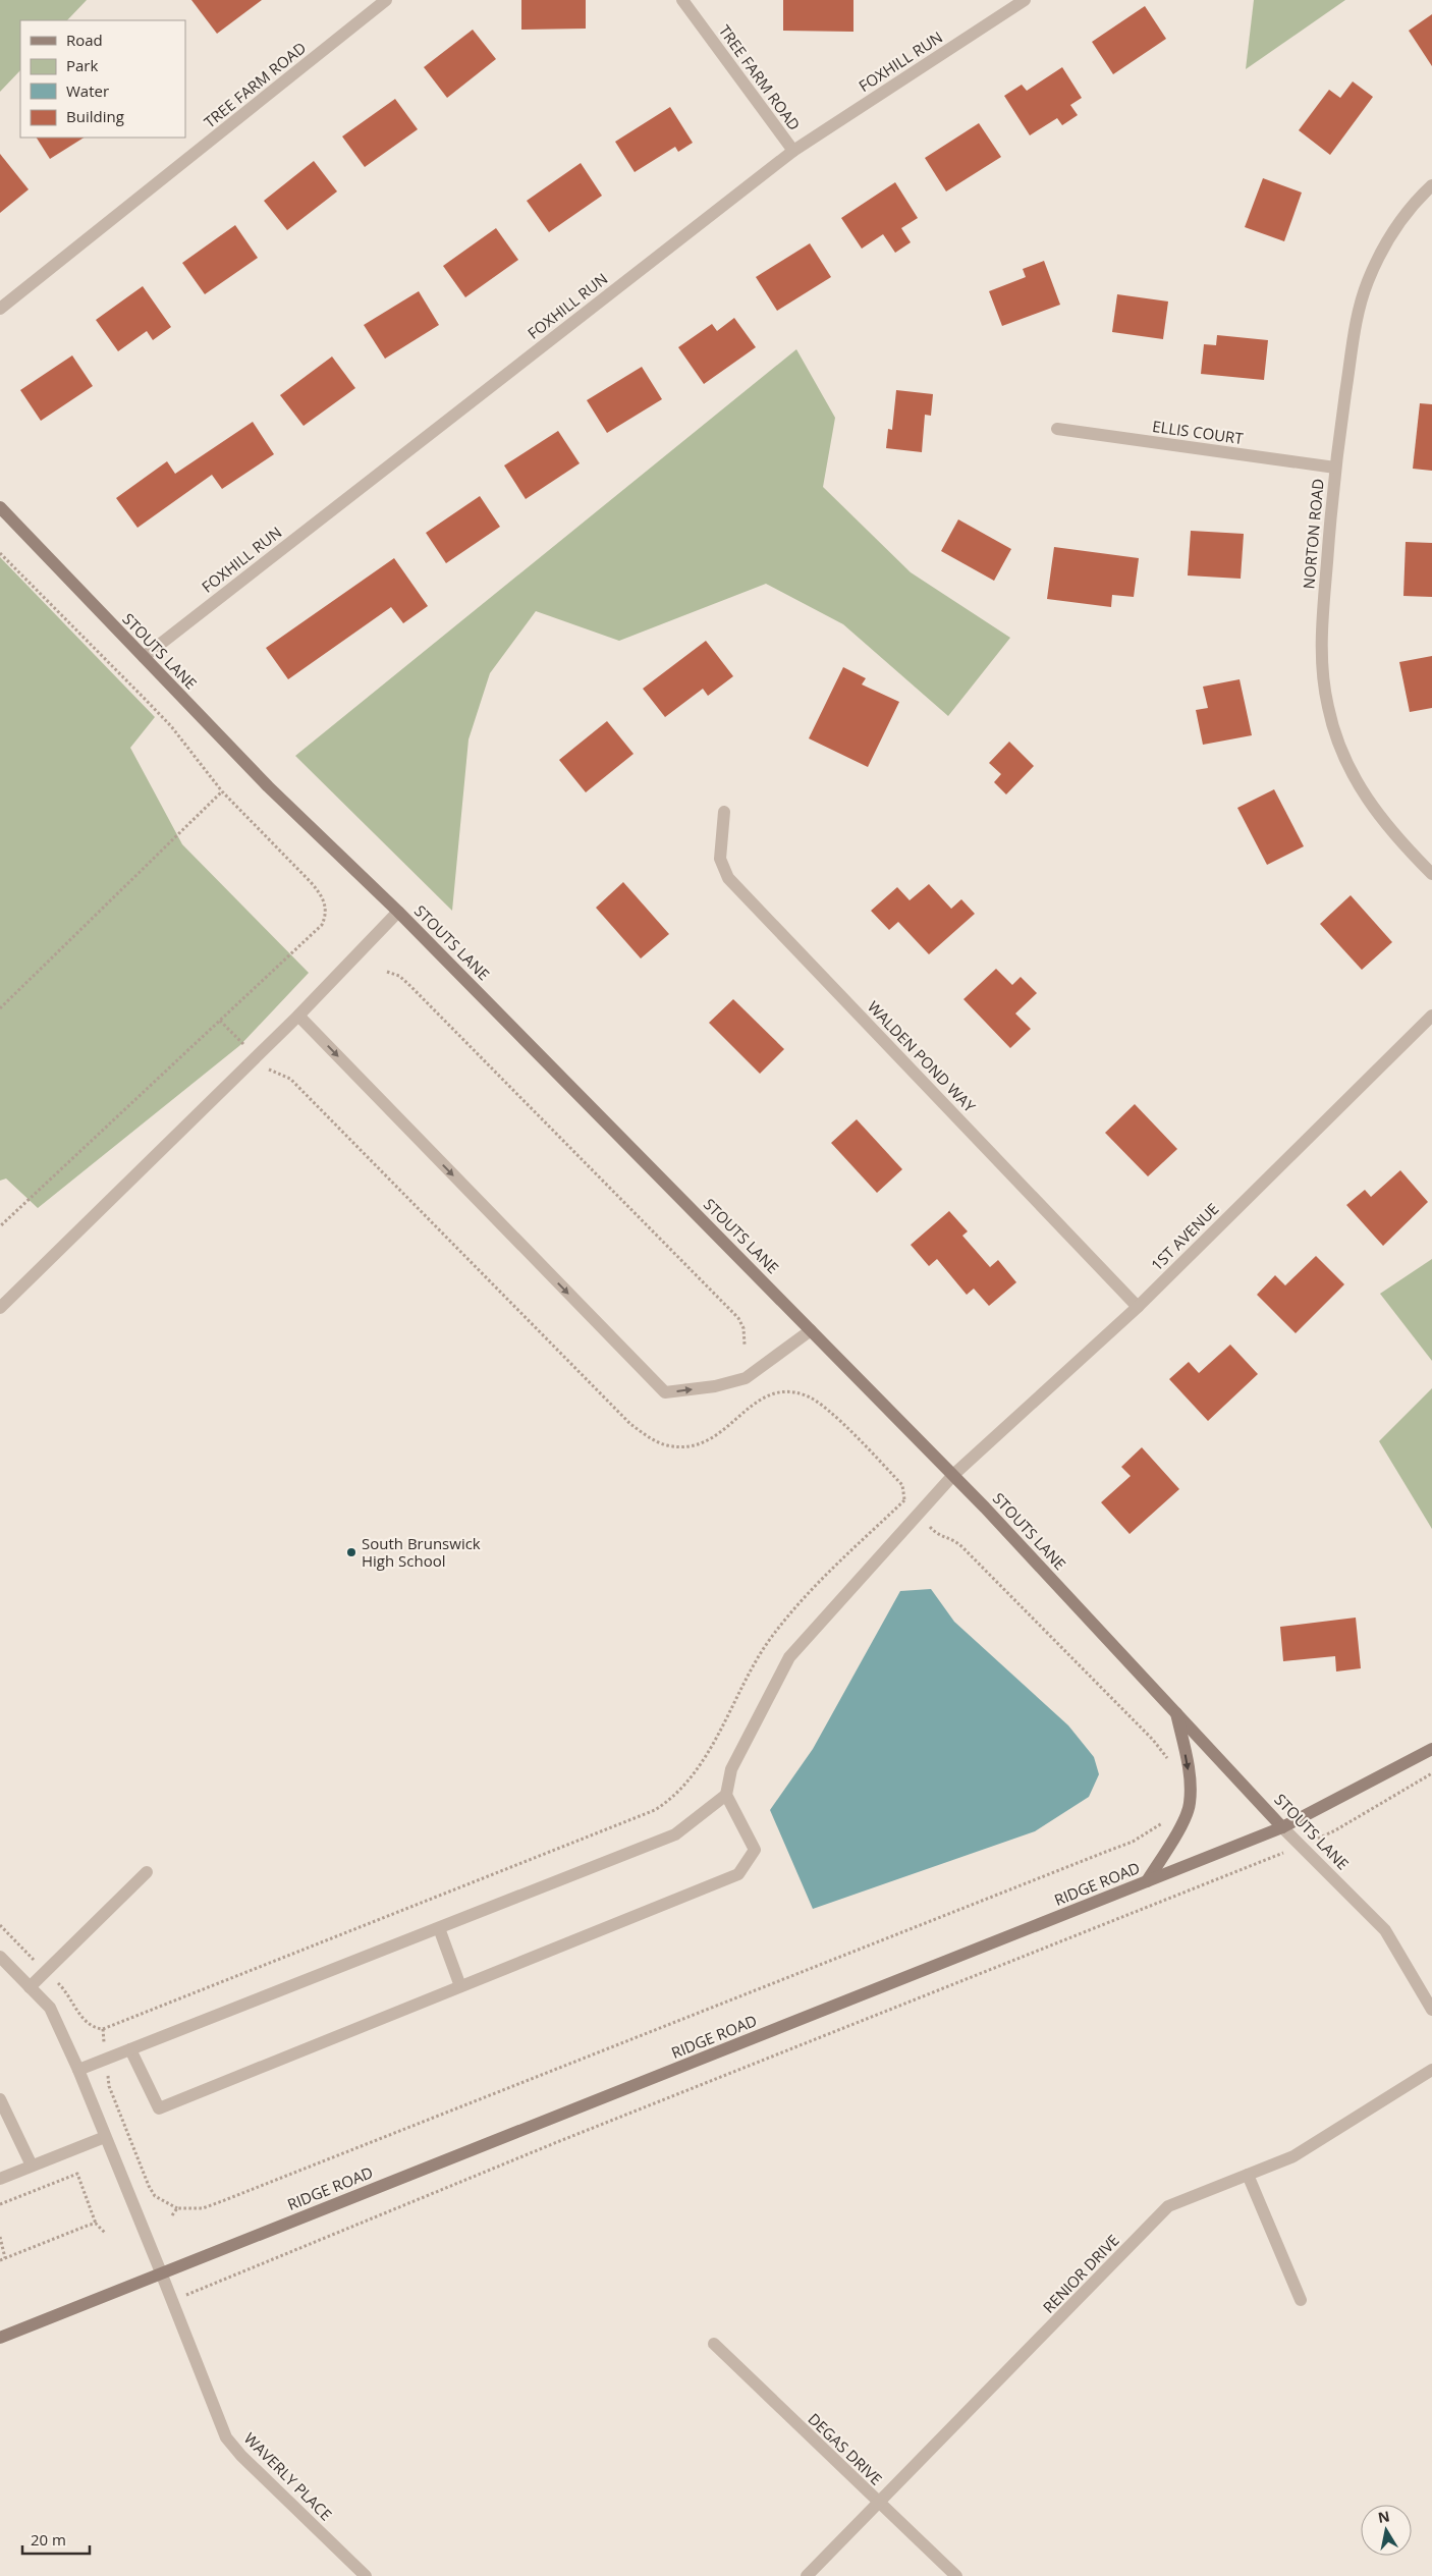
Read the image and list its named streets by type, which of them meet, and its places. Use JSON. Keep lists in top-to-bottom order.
{
  "streets": {
    "street": [
      "FOXHILL RUN",
      "TREE FARM ROAD",
      "ELLIS COURT",
      "NORTON ROAD",
      "STOUTS LANE",
      "WALDEN POND WAY",
      "1ST AVENUE",
      "RIDGE ROAD",
      "RENIOR DRIVE",
      "DEGAS DRIVE",
      "WAVERLY PLACE"
    ]
  },
  "crossings": [
    ["FOXHILL RUN", "TREE FARM ROAD"],
    ["FOXHILL RUN", "STOUTS LANE"],
    ["ELLIS COURT", "NORTON ROAD"],
    ["STOUTS LANE", "1ST AVENUE"],
    ["STOUTS LANE", "RIDGE ROAD"],
    ["WALDEN POND WAY", "1ST AVENUE"],
    ["RIDGE ROAD", "WAVERLY PLACE"],
    ["RENIOR DRIVE", "DEGAS DRIVE"]
  ],
  "places": ["South Brunswick High School"],
  "legend": [
    "Road",
    "Park",
    "Water",
    "Building"
  ],
  "scale_bar": "20 m",
  "north": "top"
}
